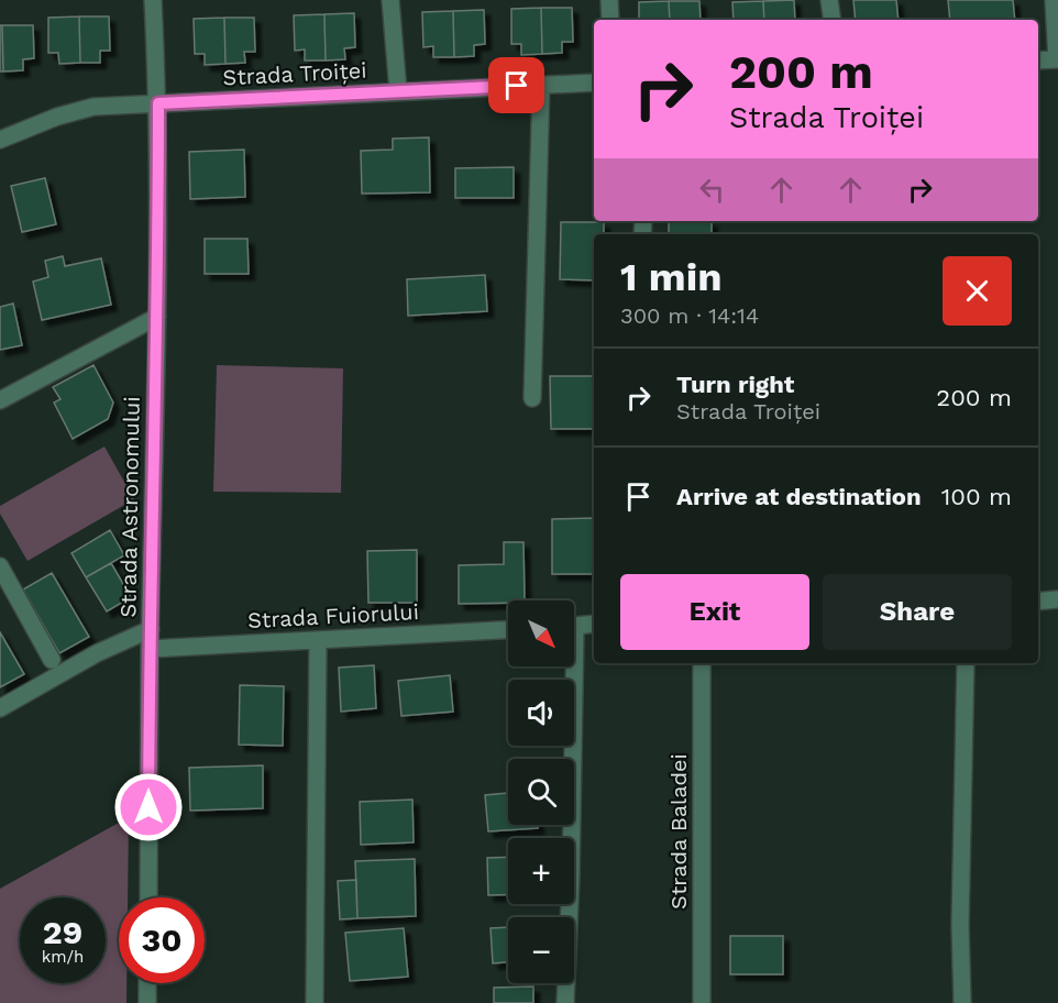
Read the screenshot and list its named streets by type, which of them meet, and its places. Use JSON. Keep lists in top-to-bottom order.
{
  "streets": {
    "street": [
      "Strada Troiței",
      "Strada Astronomului",
      "Strada Fuiorului",
      "Strada Baladei"
    ]
  },
  "crossings": [
    ["Strada Troiței", "Strada Astronomului"],
    ["Strada Astronomului", "Strada Fuiorului"]
  ],
  "north": "bottom right",
  "page": {
    "turn": ["200 m", "Strada Troiței"],
    "heading": ["1 min", "300 m · 14:14"],
    "list": [
      {
        "name": "Turn right",
        "note": "Strada Troiței",
        "value": "200 m"
      },
      {
        "name": "Arrive at destination",
        "value": "100 m"
      }
    ],
    "buttons": ["Exit", "Share"],
    "map_buttons": ["+", "−"],
    "speed": "29 km/h",
    "limit": "30"
  }
}
